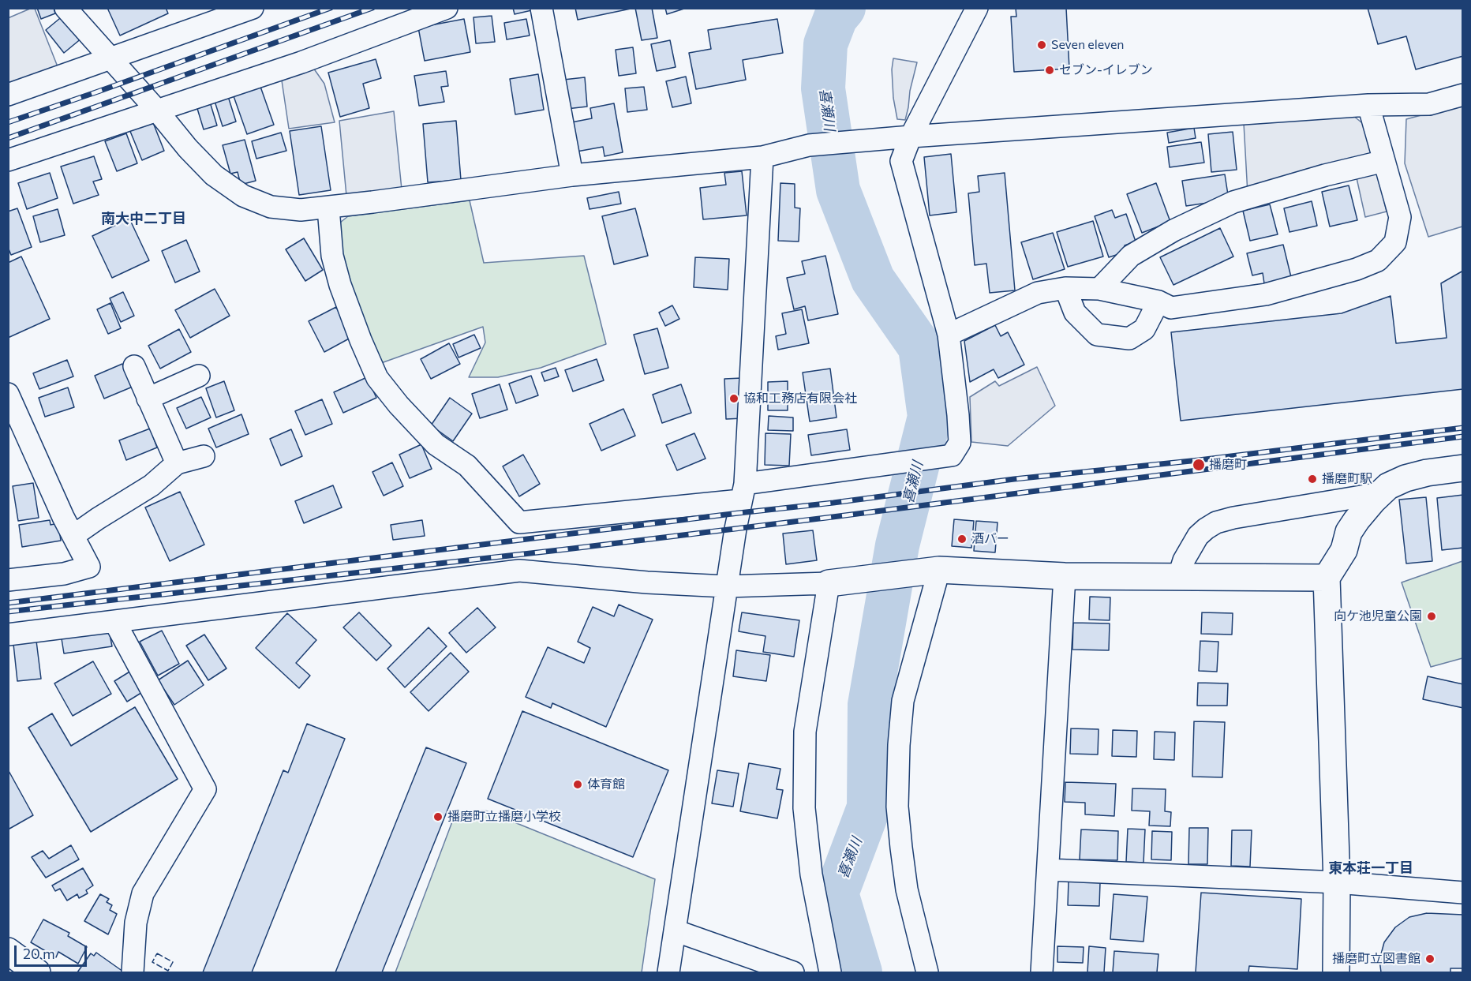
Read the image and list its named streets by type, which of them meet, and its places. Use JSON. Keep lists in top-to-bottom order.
{
  "districts": ["南大中二丁目", "東本荘一丁目"],
  "water": ["喜瀬川"],
  "places": [
    "Seven eleven",
    "セブン-イレブン",
    "協和工務店有限会社",
    "播磨町",
    "播磨町駅",
    "酒バー",
    "向ケ池児童公園",
    "体育館",
    "播磨町立播磨小学校",
    "播磨町立図書館"
  ],
  "scale_bar": "20 m"
}
